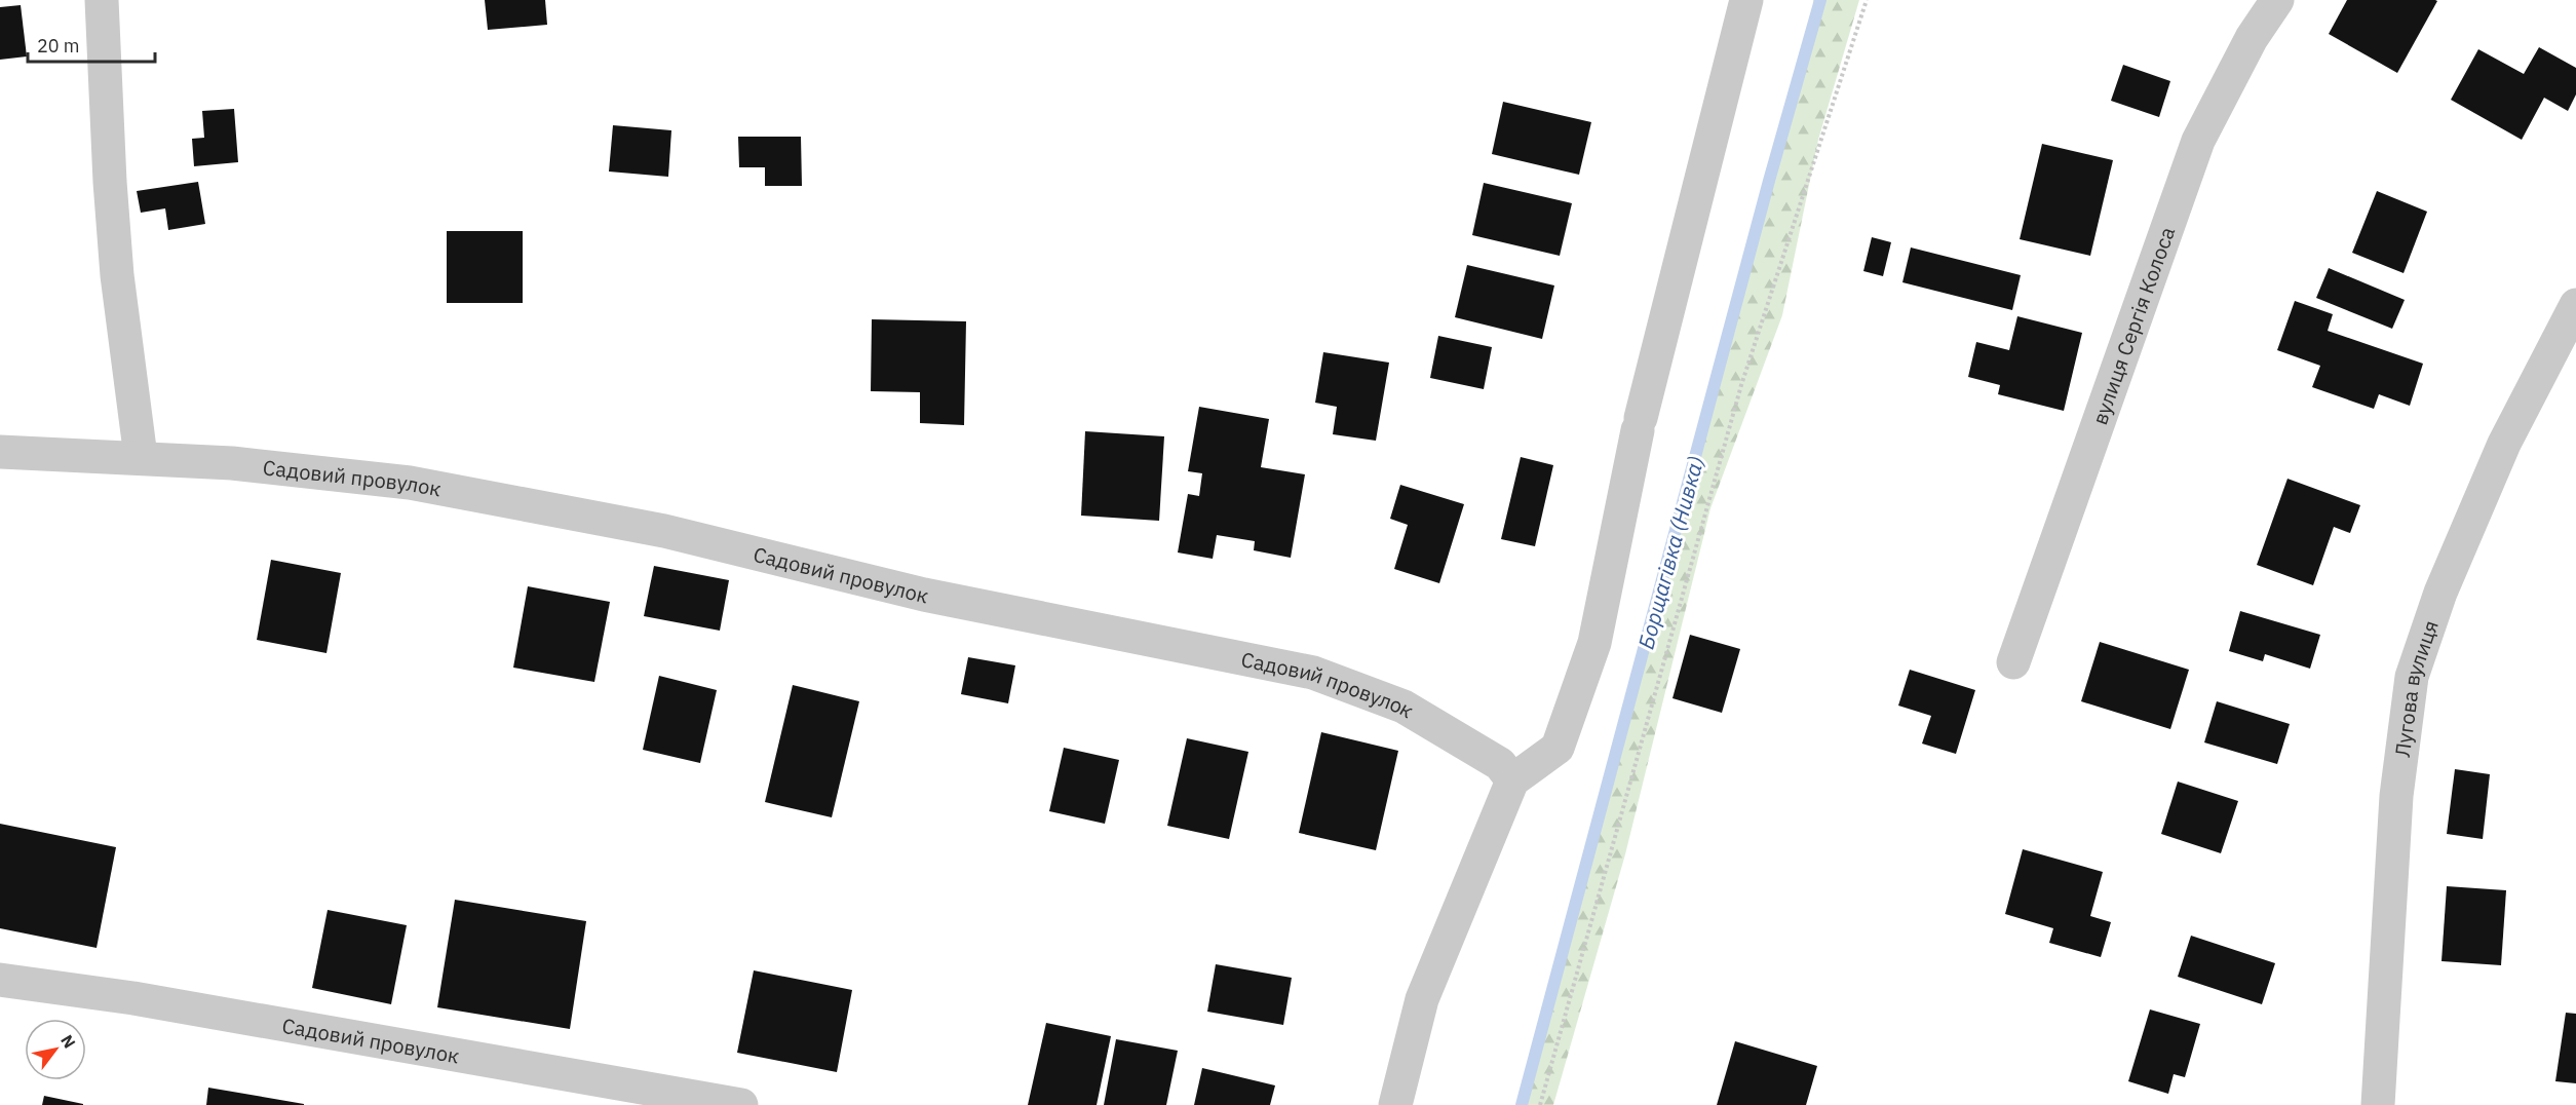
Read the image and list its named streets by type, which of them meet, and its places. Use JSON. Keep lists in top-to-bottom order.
{
  "streets": {
    "street": ["вулиця Сергія Колоса", "Садовий провулок", "Лугова вулиця"]
  },
  "water": ["Борщагівка (Нивка)"],
  "scale_bar": "20 m",
  "north": "top right"
}
